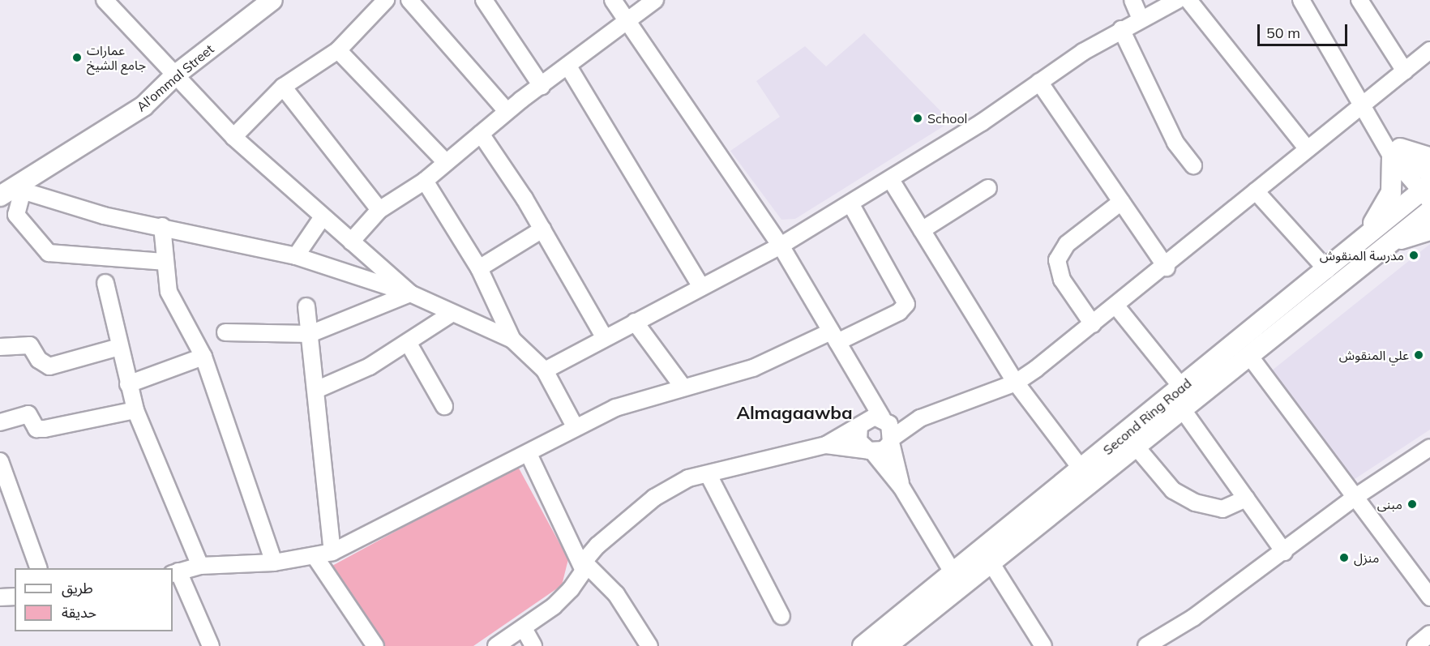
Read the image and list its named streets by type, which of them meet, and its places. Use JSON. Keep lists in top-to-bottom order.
{
  "streets": {
    "main road": ["Al'ommal Street", "Second Ring Road"]
  },
  "districts": ["Almagaawba"],
  "places": [
    "عمارات جامع الشيخ",
    "School",
    "مدرسة المنقوش",
    "علي المنقوش",
    "مبنى",
    "منزل"
  ],
  "legend": ["طريق", "حديقة"],
  "scale_bar": "50 m"
}
